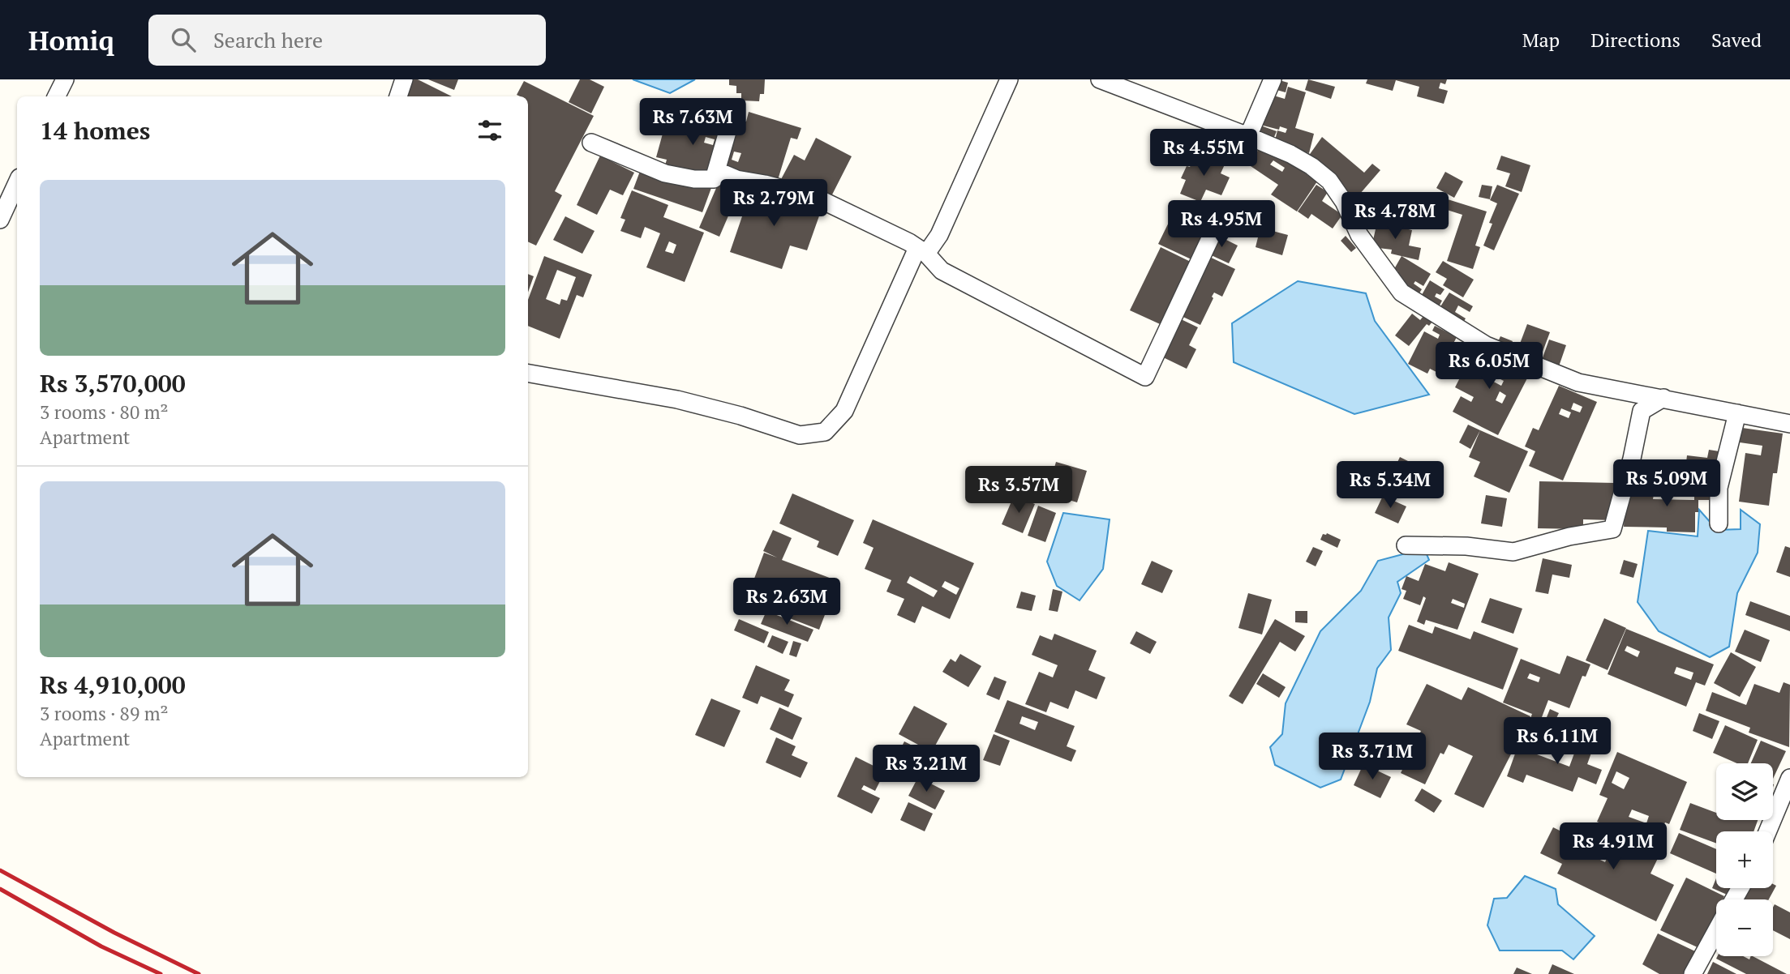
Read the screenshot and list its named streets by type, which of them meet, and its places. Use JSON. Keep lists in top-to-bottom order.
{
  "page": {
    "header": "Homiq",
    "search": "Search here",
    "nav": ["Map", "Directions", "Saved"],
    "heading": "14 homes",
    "price": [
      "Rs 7.63M",
      "Rs 4.55M",
      "Rs 2.79M",
      "Rs 4.78M",
      "Rs 4.95M",
      "Rs 6.05M",
      "Rs 5.09M",
      "Rs 5.34M",
      "Rs 3.57M",
      "Rs 2.63M",
      "Rs 6.11M",
      "Rs 3.71M",
      "Rs 3.21M",
      "Rs 4.91M"
    ],
    "list": [
      {
        "name": "Rs 3,570,000",
        "note": "3 rooms · 80 m² · Apartment"
      },
      {
        "name": "Rs 4,910,000",
        "note": "3 rooms · 89 m² · Apartment"
      }
    ],
    "map_buttons": ["+", "−"]
  }
}
